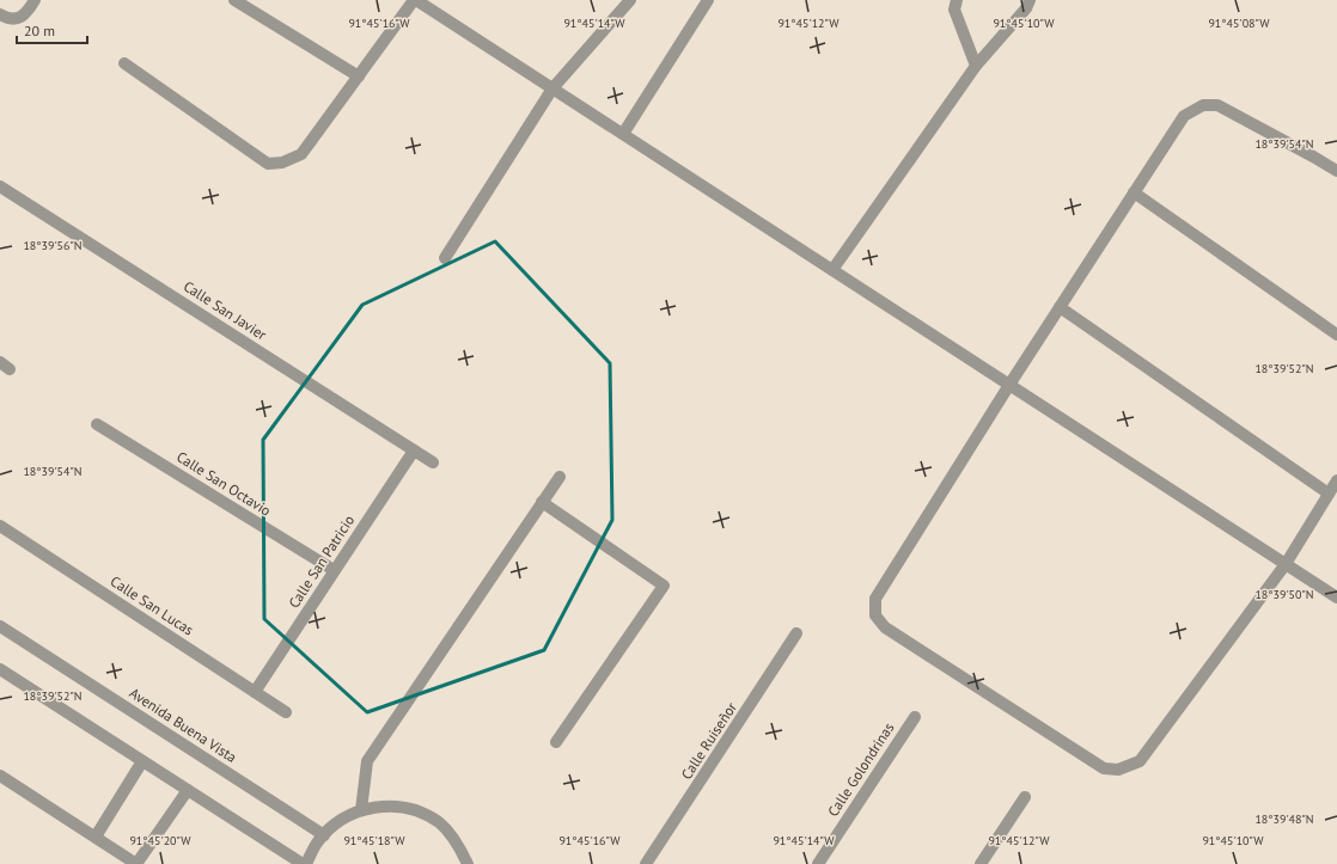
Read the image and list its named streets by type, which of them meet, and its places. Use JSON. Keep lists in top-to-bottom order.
{
  "streets": {
    "street": [
      "Calle San Javier",
      "Calle San Octavio",
      "Calle San Patricio",
      "Calle San Lucas",
      "Avenida Buena Vista",
      "Calle Ruiseñor",
      "Calle Golondrinas"
    ]
  },
  "crossings": [
    ["Calle San Javier", "Calle San Patricio"],
    ["Calle San Octavio", "Calle San Patricio"],
    ["Calle San Patricio", "Calle San Lucas"]
  ],
  "scale_bar": "20 m",
  "coordinates": [
    "91°45'08\"W",
    "91°45'16\"W",
    "91°45'14\"W",
    "91°45'12\"W",
    "91°45'10\"W",
    "18°39'54\"N",
    "18°39'56\"N",
    "18°39'52\"N",
    "18°39'50\"N",
    "18°39'48\"N",
    "91°45'20\"W",
    "91°45'18\"W"
  ]
}
